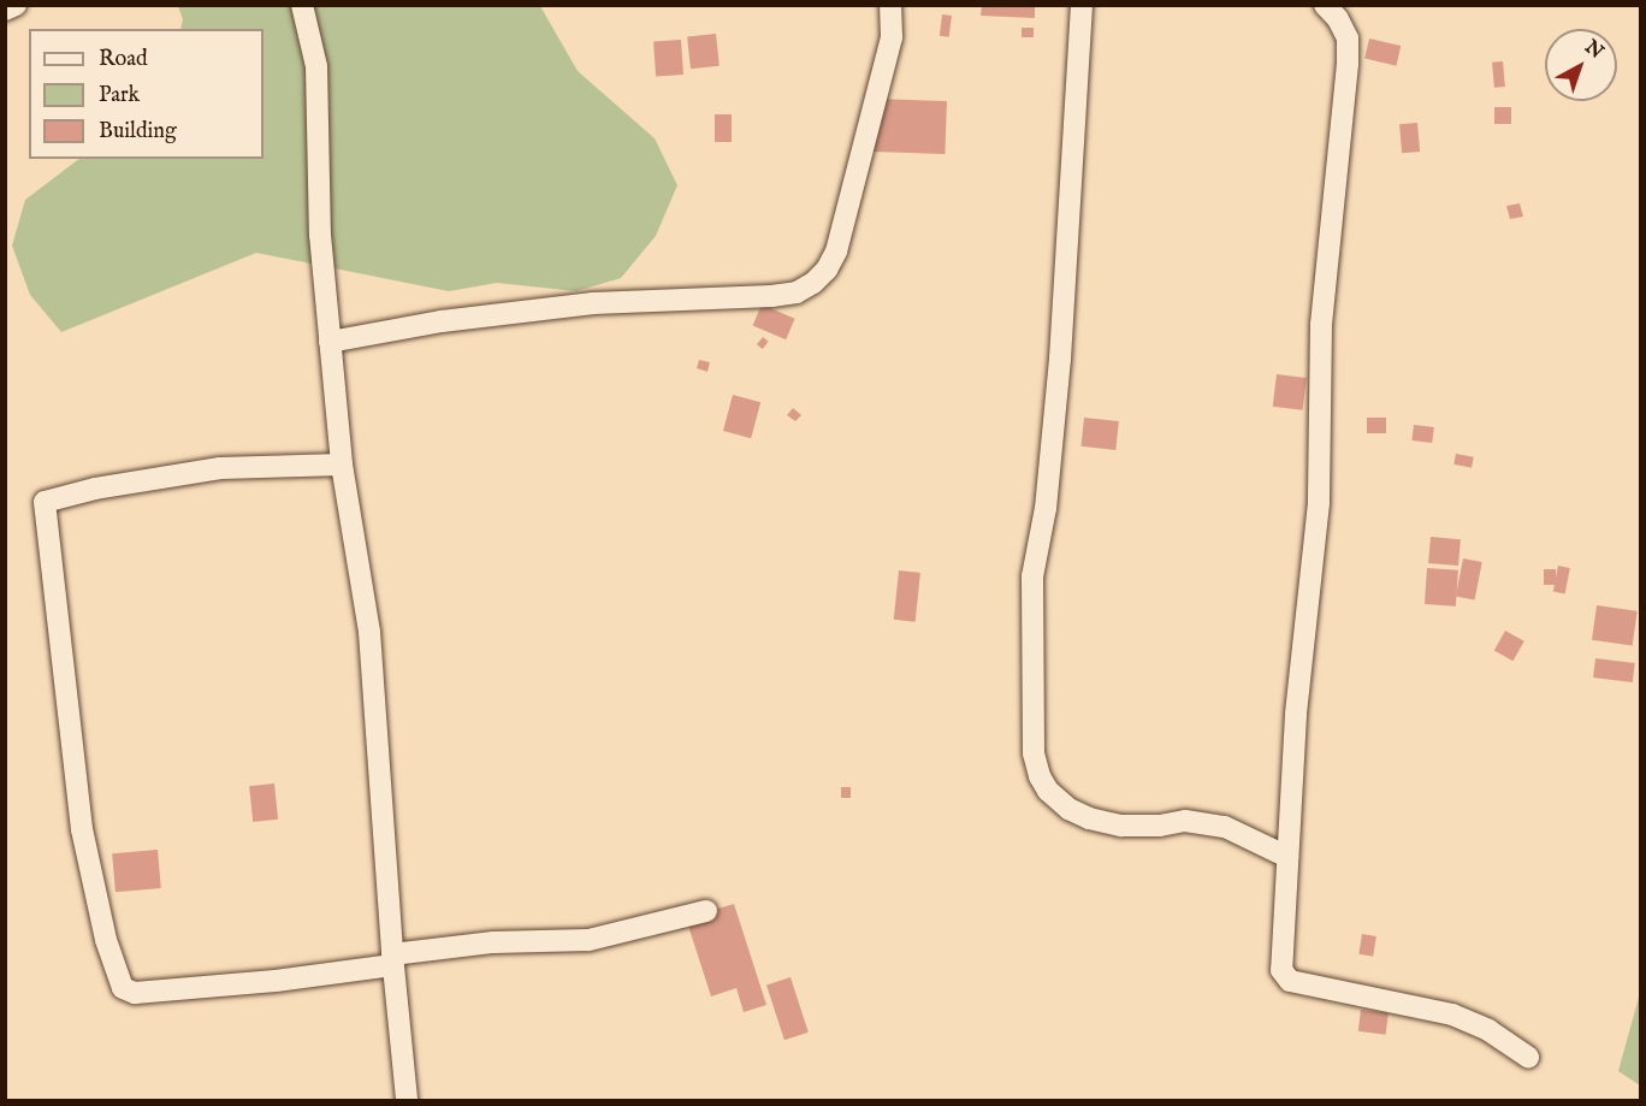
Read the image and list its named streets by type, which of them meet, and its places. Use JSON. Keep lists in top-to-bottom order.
{
  "legend": ["Road", "Park", "Building"],
  "north": "top right"
}
